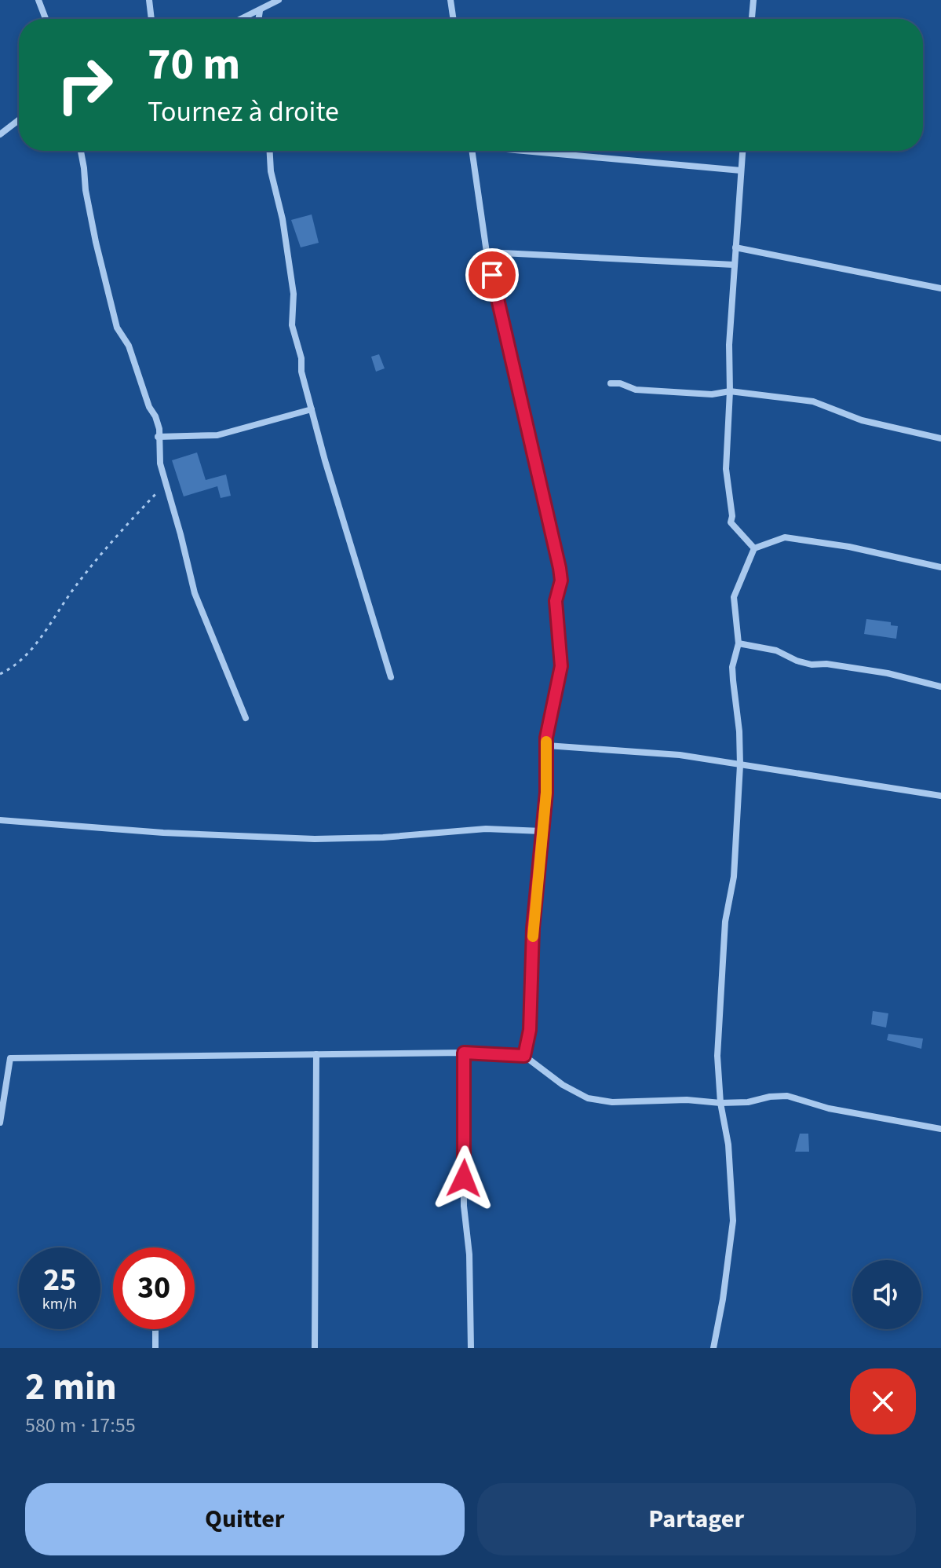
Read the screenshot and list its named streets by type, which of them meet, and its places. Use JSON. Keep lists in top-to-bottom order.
{
  "page": {
    "turn": ["70 m", "Tournez à droite"],
    "speed": "25 km/h",
    "limit": "30",
    "heading": ["2 min", "580 m · 17:55"],
    "buttons": ["Quitter", "Partager"]
  }
}
